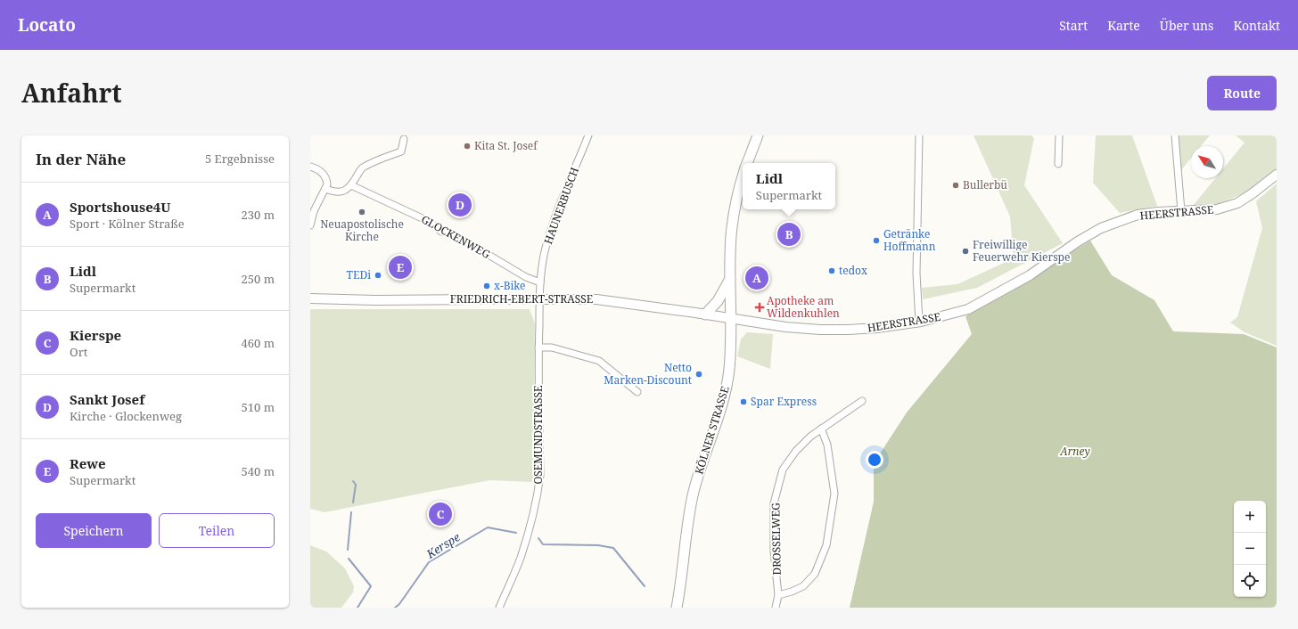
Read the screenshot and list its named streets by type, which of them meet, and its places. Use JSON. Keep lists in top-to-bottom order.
{
  "streets": {
    "main road": ["HEERSTRASSE", "FRIEDRICH-EBERT-STRASSE", "KÖLNER STRASSE"],
    "street": [
      "HAUNERBUSCH",
      "GLOCKENWEG",
      "OSEMUNDSTRASSE",
      "DROSSELWEG"
    ]
  },
  "crossings": [
    ["HAUNERBUSCH", "GLOCKENWEG"],
    ["HAUNERBUSCH", "FRIEDRICH-EBERT-STRASSE"],
    ["HAUNERBUSCH", "OSEMUNDSTRASSE"],
    ["HEERSTRASSE", "FRIEDRICH-EBERT-STRASSE"],
    ["HEERSTRASSE", "KÖLNER STRASSE"],
    ["FRIEDRICH-EBERT-STRASSE", "KÖLNER STRASSE"],
    ["FRIEDRICH-EBERT-STRASSE", "OSEMUNDSTRASSE"]
  ],
  "water": ["Kerspe"],
  "parks": ["Arney"],
  "places": {
    "other": [
      "Kita St. Josef",
      "Bullerbü",
      "Neuapostolische Kirche",
      "Getränke Hoffmann",
      "Freiwillige Feuerwehr Kierspe",
      "tedox",
      "TEDi",
      "x-Bike",
      "Netto Marken-Discount",
      "Spar Express"
    ],
    "health": ["Apotheke am Wildenkuhlen"]
  },
  "north": "top left",
  "page": {
    "header": "Locato",
    "nav": [
      "Start",
      "Karte",
      "Über uns",
      "Kontakt"
    ],
    "title": "Anfahrt",
    "buttons": [
      "Route",
      ["Speichern", "Teilen"]
    ],
    "heading": ["In der Nähe", "5 Ergebnisse"],
    "popup": ["Lidl", "Supermarkt"],
    "list": [
      {
        "mark": "A",
        "name": "Sportshouse4U",
        "note": "Sport · Kölner Straße",
        "value": "230 m"
      },
      {
        "mark": "B",
        "name": "Lidl",
        "note": "Supermarkt",
        "value": "250 m"
      },
      {
        "mark": "C",
        "name": "Kierspe",
        "note": "Ort",
        "value": "460 m"
      },
      {
        "mark": "D",
        "name": "Sankt Josef",
        "note": "Kirche · Glockenweg",
        "value": "510 m"
      },
      {
        "mark": "E",
        "name": "Rewe",
        "note": "Supermarkt",
        "value": "540 m"
      }
    ],
    "pins": [
      "D",
      "B",
      "E",
      "A",
      "C"
    ],
    "map_buttons": ["+", "−"]
  }
}
